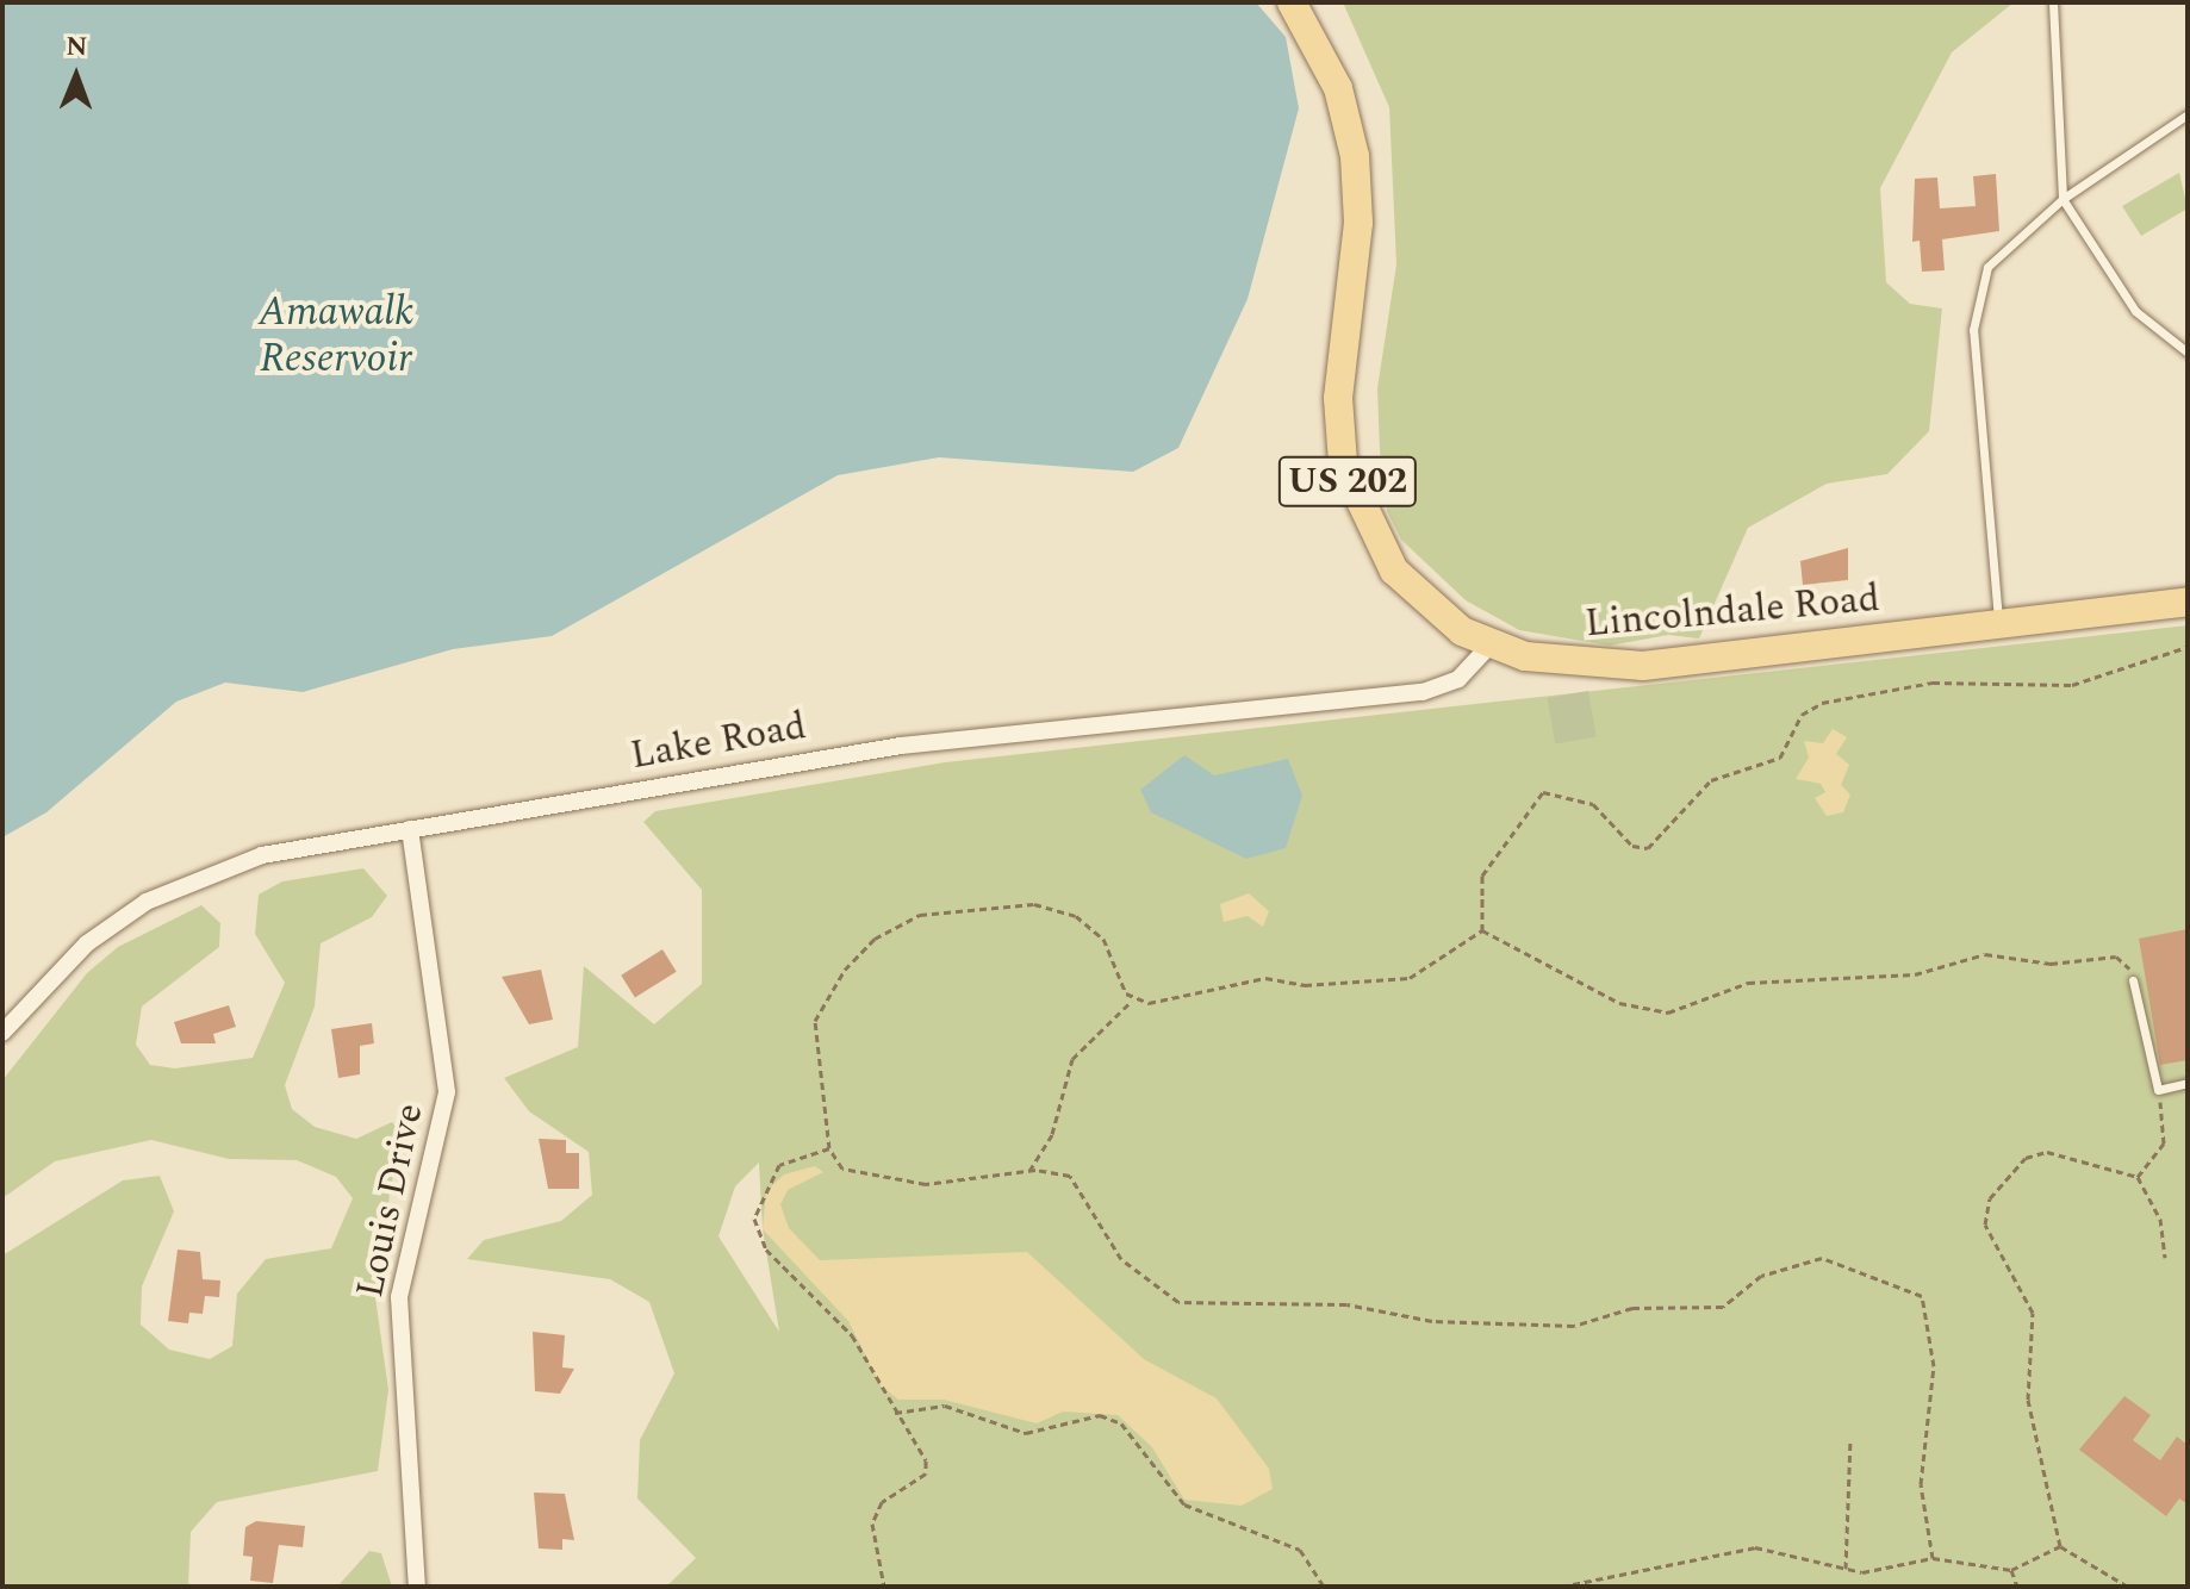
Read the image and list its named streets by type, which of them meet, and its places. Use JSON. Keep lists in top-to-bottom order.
{
  "streets": {
    "main road": ["US 202", "Lincolndale Road"],
    "street": ["Lake Road", "Louis Drive"]
  },
  "crossings": [
    ["Lincolndale Road", "Lake Road"],
    ["Lake Road", "Louis Drive"]
  ],
  "water": ["Amawalk Reservoir"],
  "north": "top"
}
